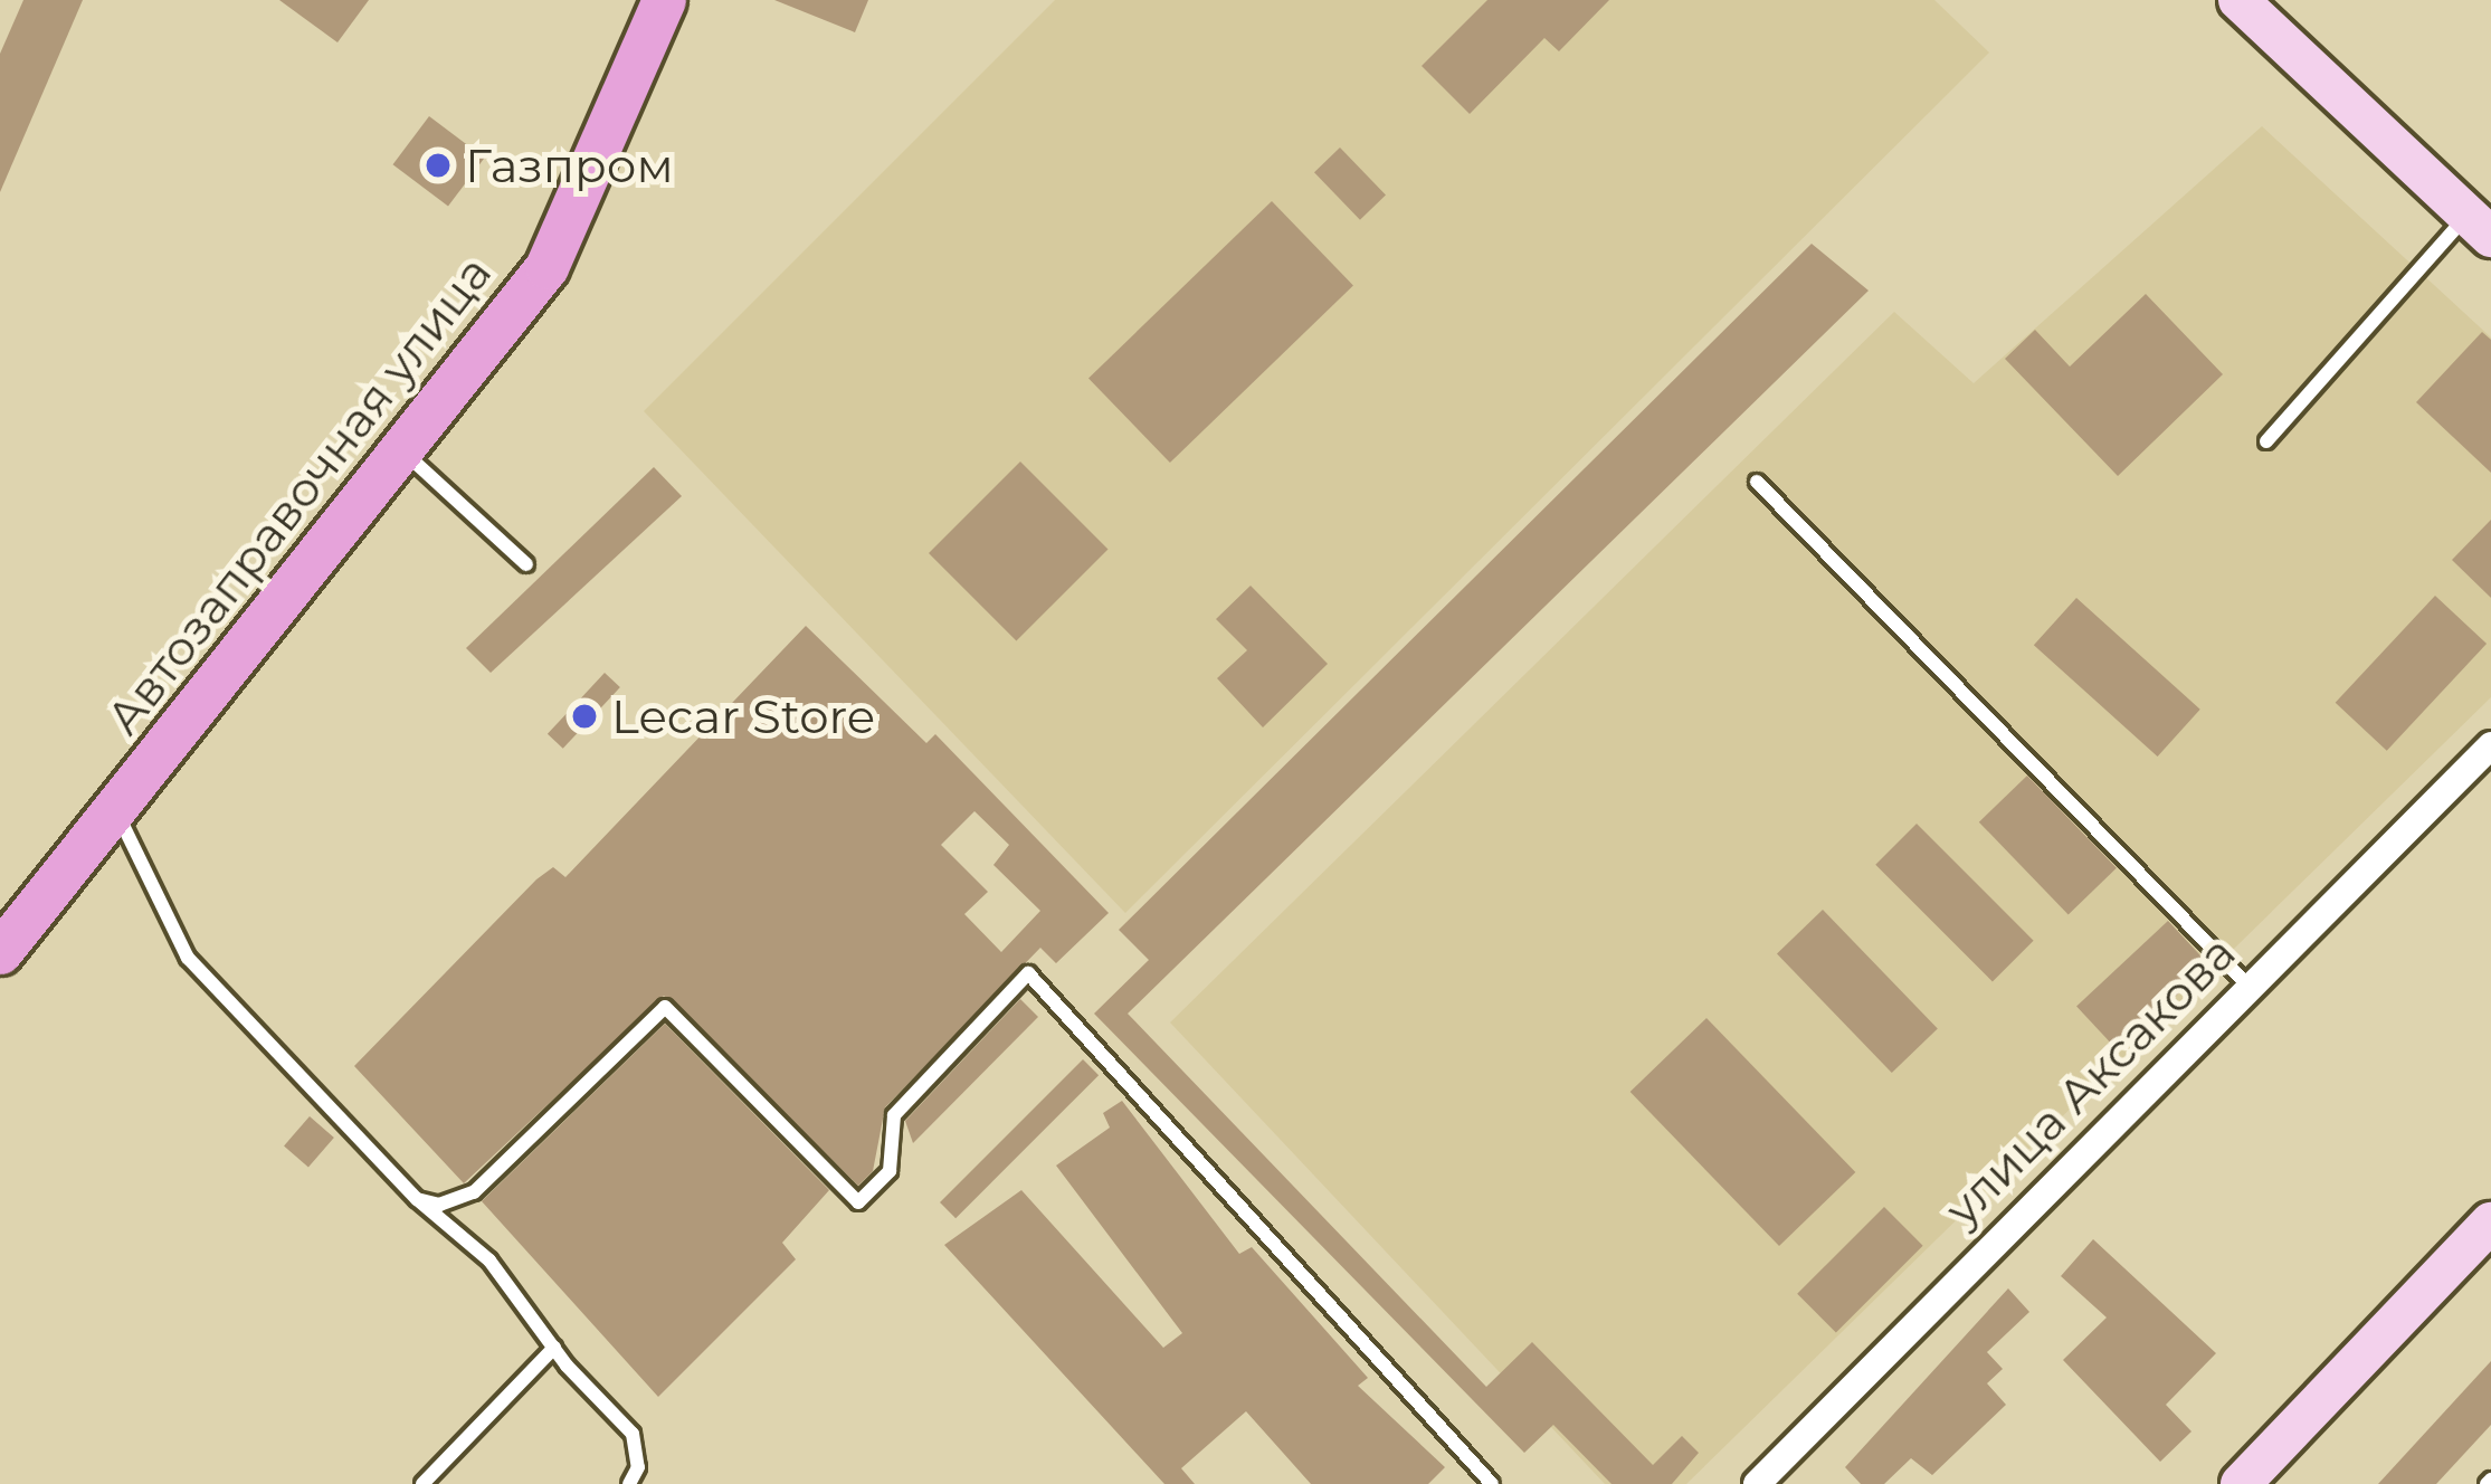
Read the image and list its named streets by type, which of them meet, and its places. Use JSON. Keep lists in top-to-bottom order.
{
  "streets": {
    "main road": ["Автозаправочная улица"],
    "street": ["улица Аксакова"]
  },
  "places": ["Газпром", "Lecar Store"]
}
